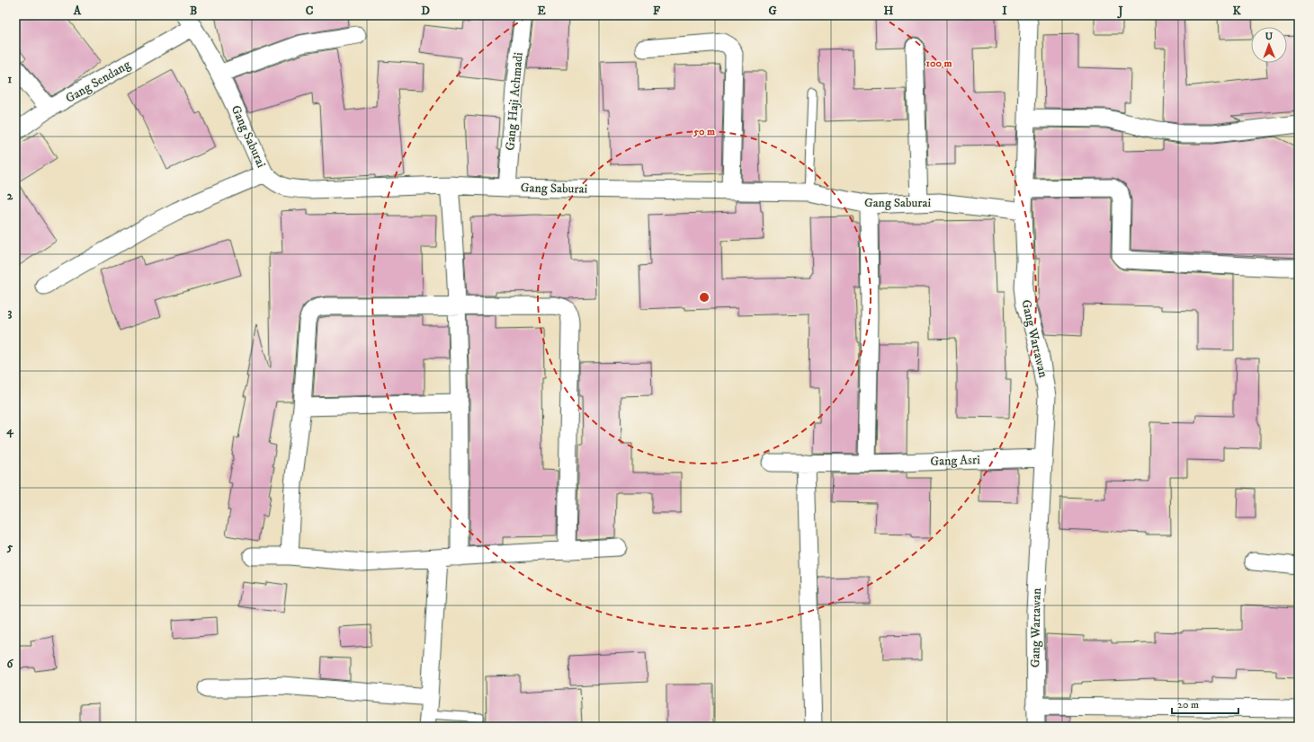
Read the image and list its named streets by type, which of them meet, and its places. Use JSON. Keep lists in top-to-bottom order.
{
  "streets": {
    "street": [
      "Gang Sendang",
      "Gang Haji Achmadi",
      "Gang Saburai",
      "Gang Wartawan",
      "Gang Asri"
    ]
  },
  "crossings": [
    ["Gang Sendang", "Gang Saburai"],
    ["Gang Haji Achmadi", "Gang Saburai"],
    ["Gang Saburai", "Gang Wartawan"],
    ["Gang Wartawan", "Gang Asri"]
  ],
  "scale_bar": "20 m",
  "north": "top",
  "grid": {
    "columns": [
      "A",
      "B",
      "C",
      "D",
      "E",
      "F",
      "G",
      "H",
      "I",
      "J",
      "K"
    ],
    "rows": [
      "1",
      "2",
      "3",
      "4",
      "5",
      "6"
    ]
  },
  "rings": ["100 m", "50 m"]
}
